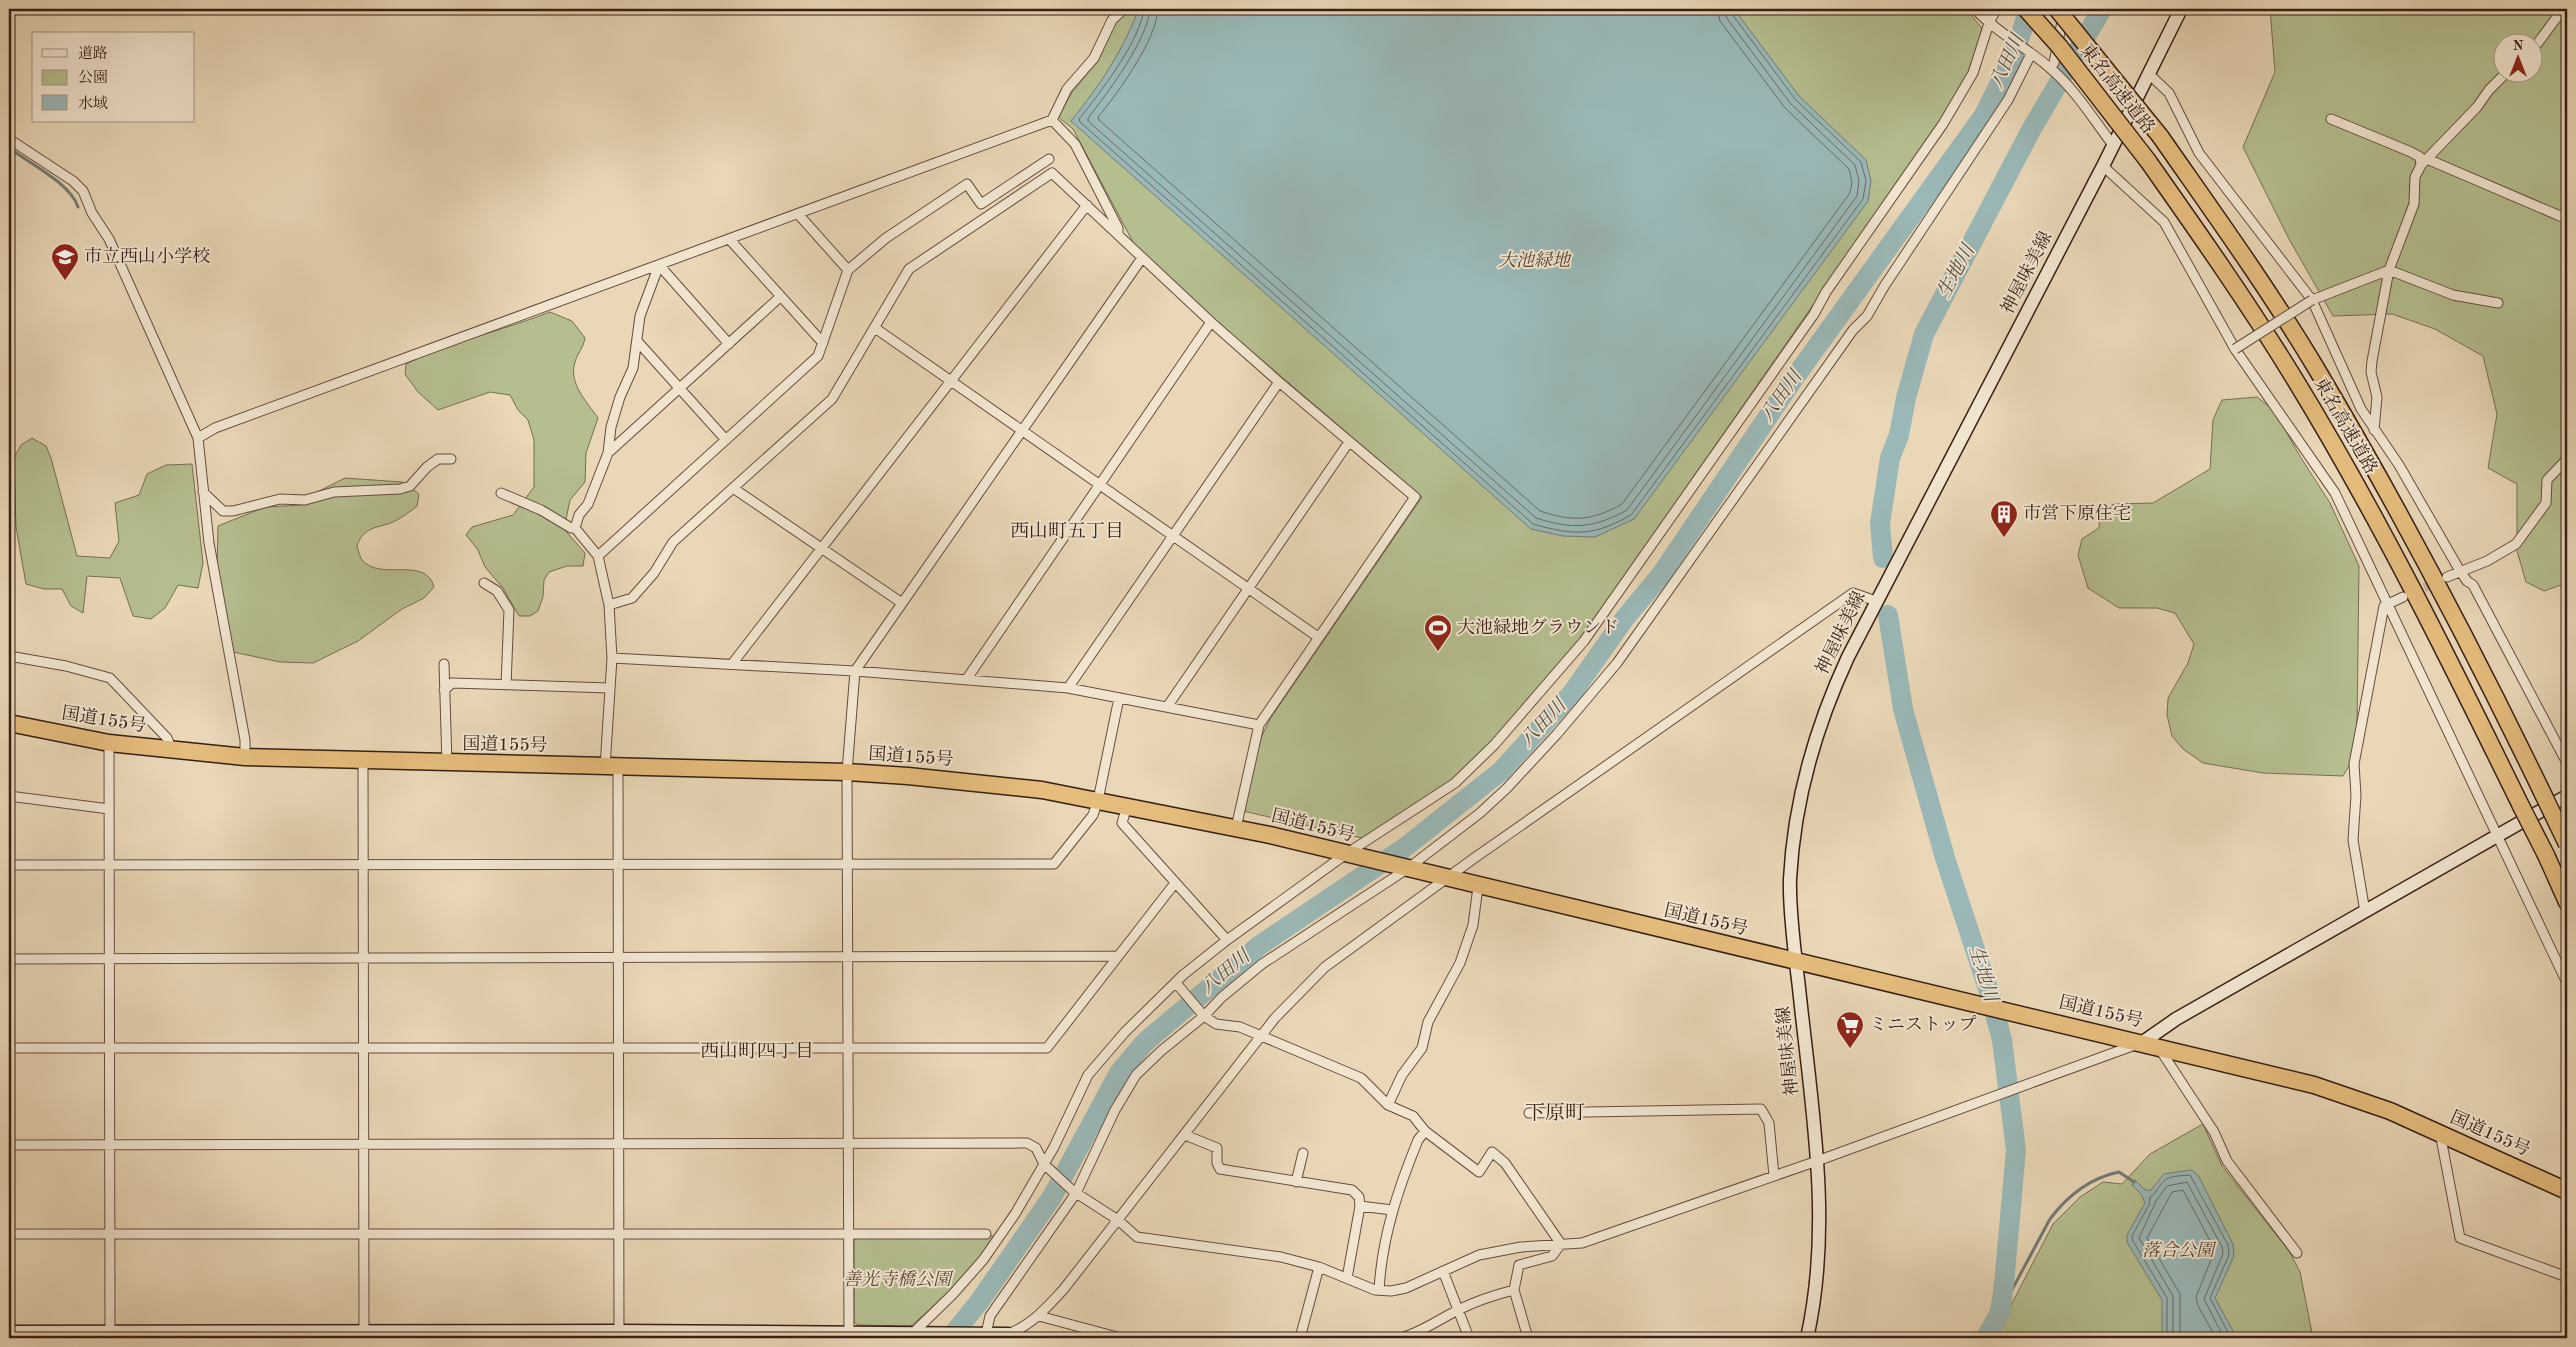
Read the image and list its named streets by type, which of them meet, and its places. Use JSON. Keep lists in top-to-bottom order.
{
  "streets": {
    "highway": ["東名高速道路", "国道155号"],
    "street": ["神屋味美線"]
  },
  "crossings": [
    ["神屋味美線", "国道155号"]
  ],
  "districts": ["西山町五丁目", "西山町四丁目", "下原町"],
  "water": ["八田川", "生地川"],
  "parks": ["大池緑地", "落合公園", "善光寺橋公園"],
  "places": {
    "school or university": ["市立西山小学校"],
    "building": ["市営下原住宅"],
    "sports": ["大池緑地グラウンド"],
    "supermarket": ["ミニストップ"]
  },
  "legend": ["道路", "公園", "水域"],
  "north": "top"
}
